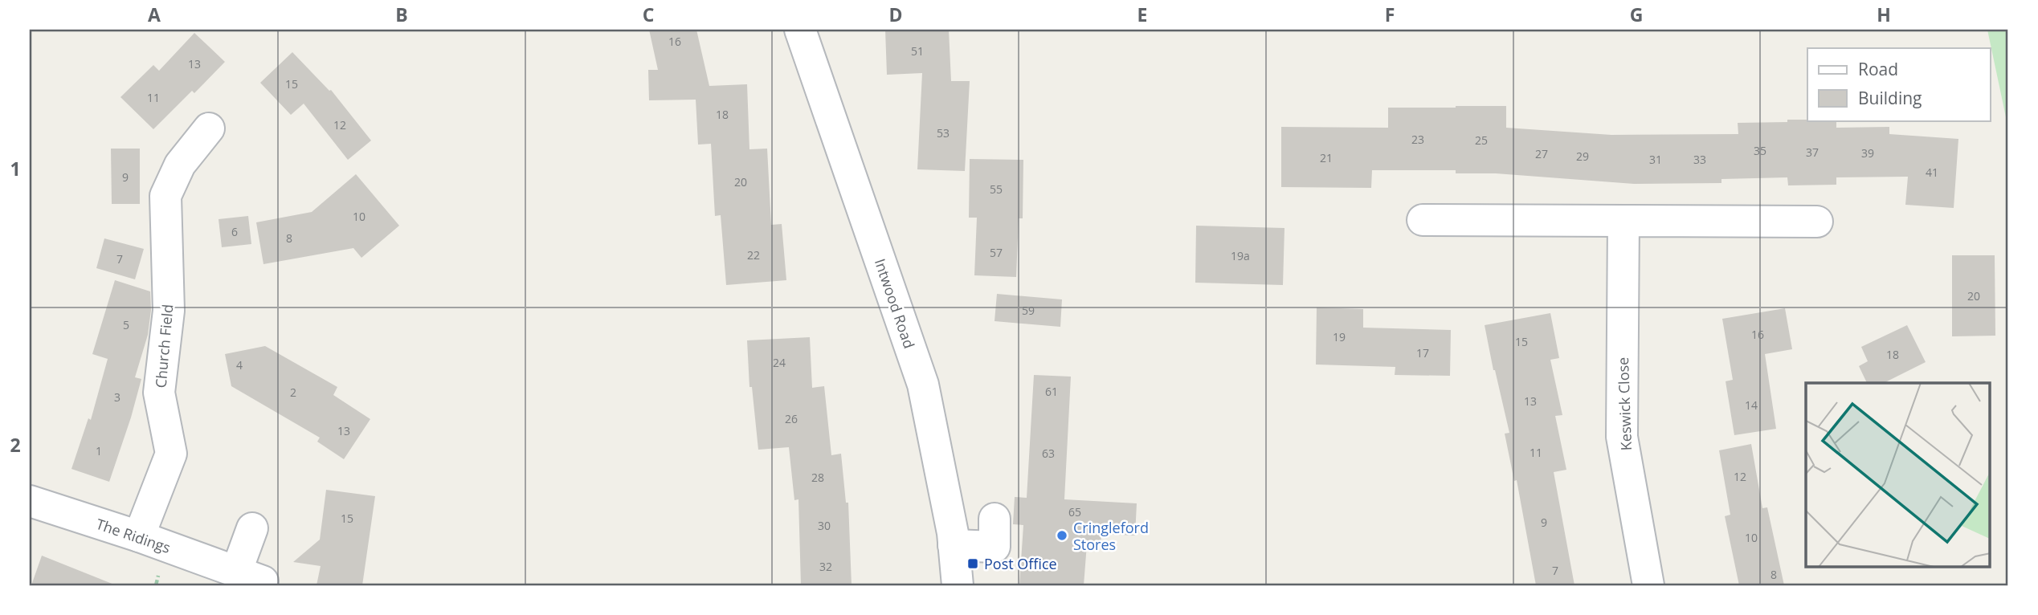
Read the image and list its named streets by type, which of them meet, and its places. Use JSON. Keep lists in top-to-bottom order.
{
  "streets": {
    "street": [
      "Intwood Road",
      "Church Field",
      "Keswick Close",
      "The Ridings"
    ]
  },
  "crossings": [
    ["Church Field", "The Ridings"]
  ],
  "places": {
    "other": ["Cringleford Stores"],
    "transit": ["Post Office"]
  },
  "house_numbers": [
    "16",
    "51",
    "13",
    "15",
    "11",
    "18",
    "12",
    "53",
    "23",
    "25",
    "35",
    "37",
    "39",
    "27",
    "29",
    "21",
    "31",
    "33",
    "41",
    "9",
    "20",
    "55",
    "10",
    "6",
    "8",
    "57",
    "22",
    "19a",
    "7",
    "20",
    "59",
    "5",
    "16",
    "19",
    "15",
    "17",
    "18",
    "24",
    "4",
    "61",
    "2",
    "3",
    "13",
    "14",
    "26",
    "13",
    "1",
    "11",
    "63",
    "12",
    "28",
    "65",
    "15",
    "9",
    "30",
    "10",
    "32",
    "7",
    "8"
  ],
  "legend": ["Road", "Building"],
  "grid": {
    "columns": [
      "A",
      "B",
      "C",
      "D",
      "E",
      "F",
      "G",
      "H"
    ],
    "rows": ["1", "2"]
  }
}
